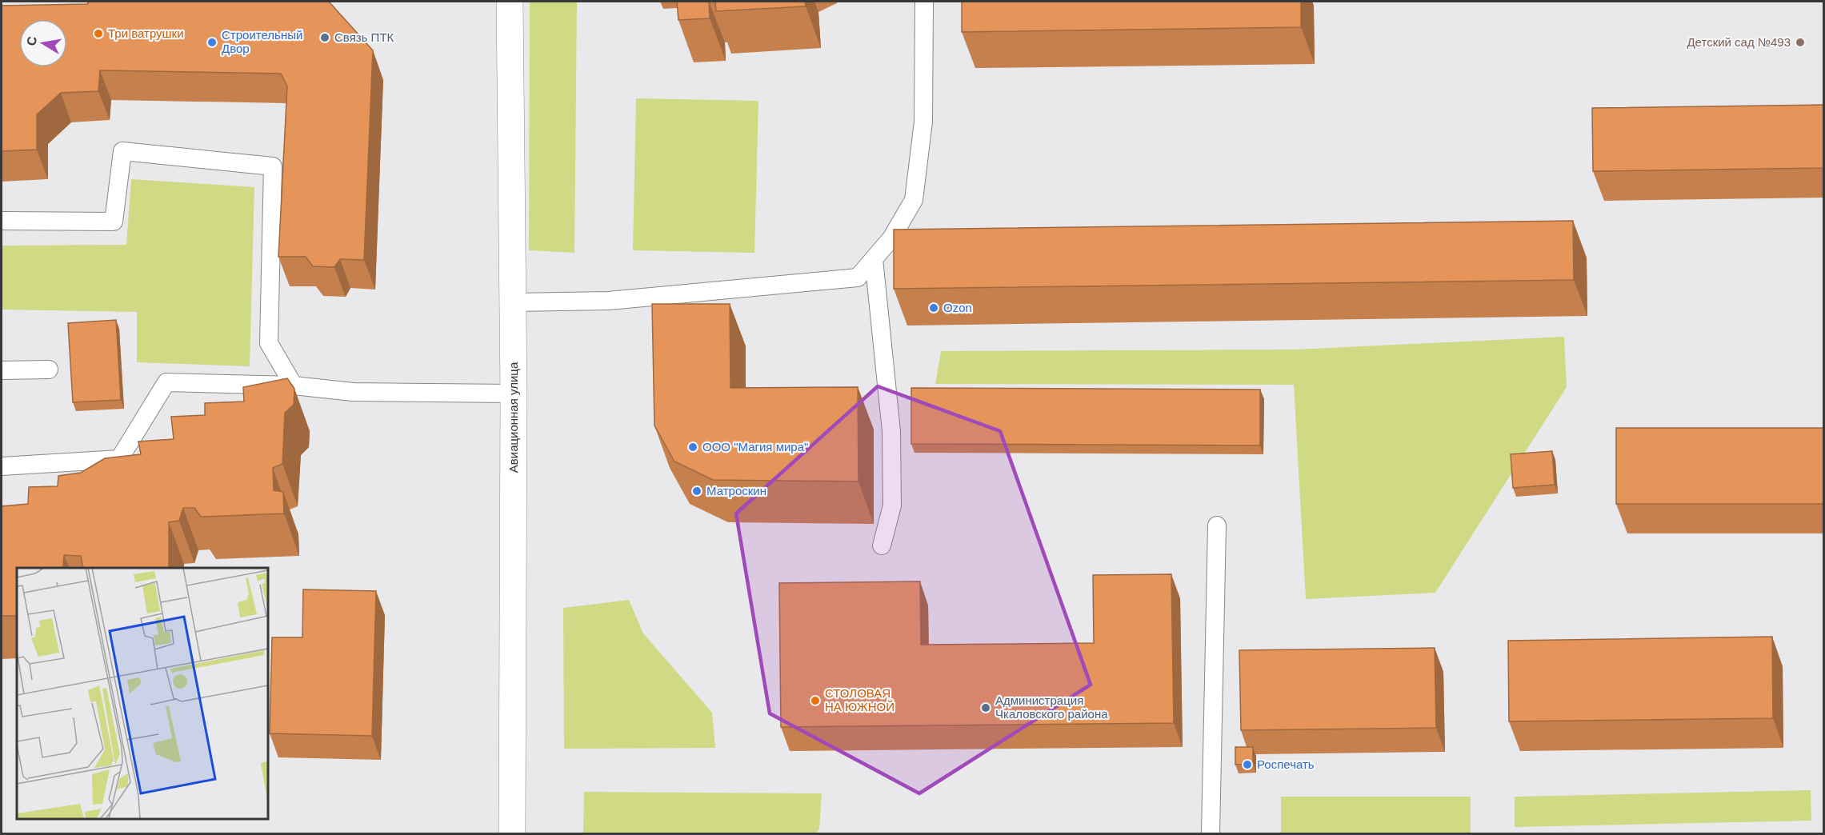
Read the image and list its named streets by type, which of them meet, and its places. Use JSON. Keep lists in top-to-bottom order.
{
  "streets": {
    "street": ["Авиационная улица"]
  },
  "places": [
    "Три ватрушки",
    "Связь ПТК",
    "Строительный Двор",
    "Детский сад №493",
    "Ozon",
    "ООО \"Магия мира\"",
    "Матроскин",
    "СТОЛОВАЯ НА ЮЖНОЙ",
    "Администрация Чкаловского района",
    "Роспечать"
  ],
  "north": "left"
}
